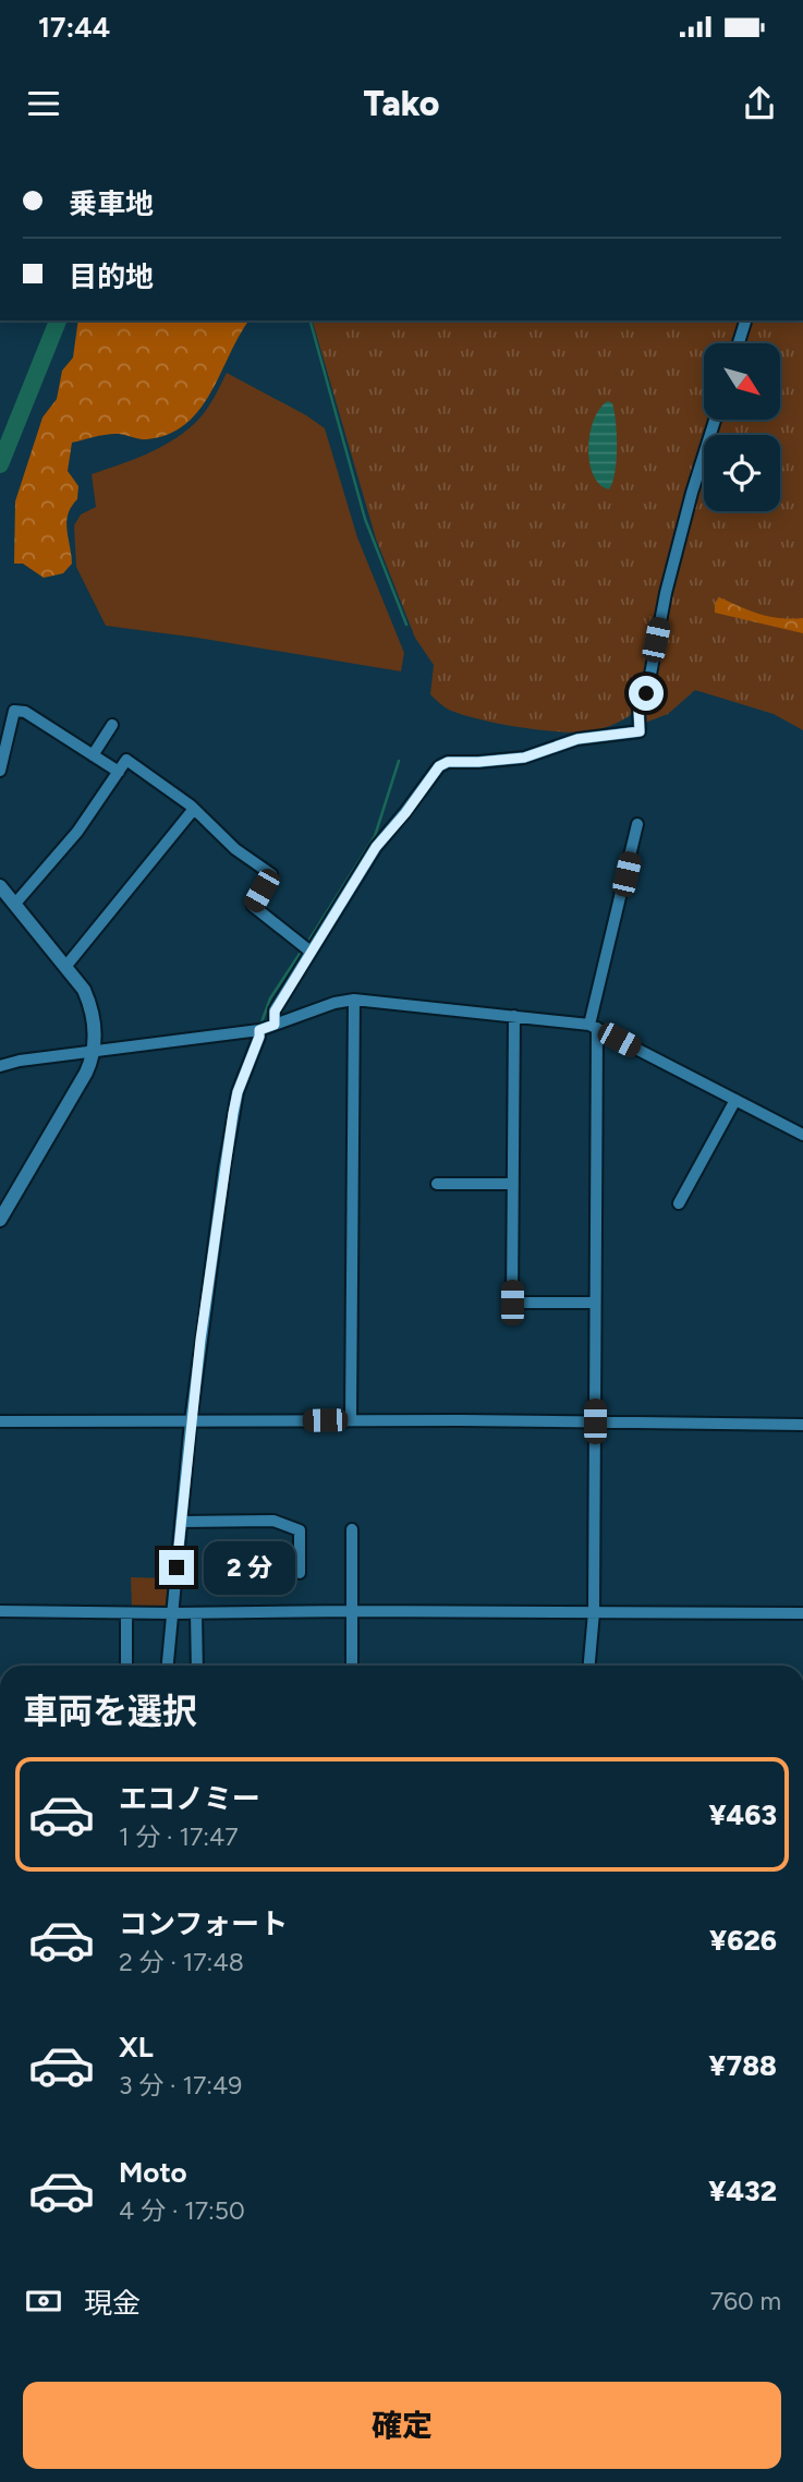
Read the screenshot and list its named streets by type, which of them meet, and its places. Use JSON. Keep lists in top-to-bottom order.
{
  "north": "bottom right",
  "page": {
    "status": "17:44",
    "header": "Tako",
    "banner": ["乗車地", "目的地"],
    "bubble": "2 分",
    "heading": "車両を選択",
    "list": [
      {
        "name": "エコノミー",
        "note": "1 分 · 17:47",
        "value": "¥463"
      },
      {
        "name": "コンフォート",
        "note": "2 分 · 17:48",
        "value": "¥626"
      },
      {
        "name": "XL",
        "note": "3 分 · 17:49",
        "value": "¥788"
      },
      {
        "name": "Moto",
        "note": "4 分 · 17:50",
        "value": "¥432"
      }
    ],
    "pay": ["現金", "760 m"],
    "buttons": "確定"
  }
}
